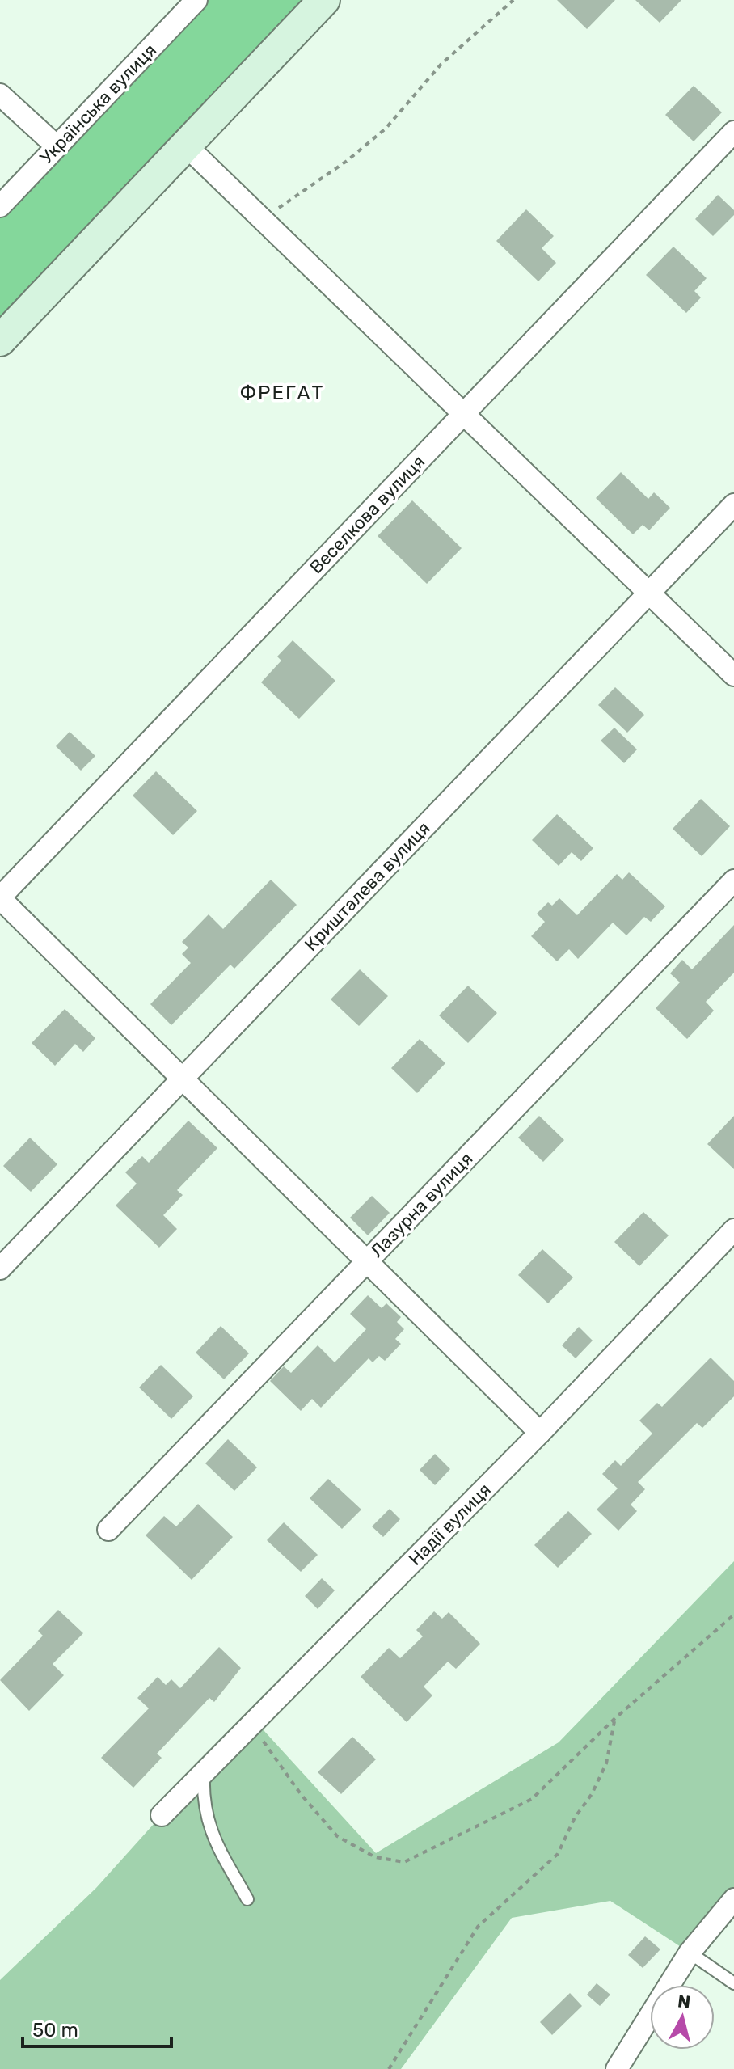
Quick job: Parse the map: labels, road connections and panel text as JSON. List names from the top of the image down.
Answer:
{
  "streets": {
    "street": [
      "Українська вулиця",
      "Веселкова вулиця",
      "Кришталева вулиця",
      "Лазурна вулиця",
      "Надії вулиця"
    ]
  },
  "districts": ["ФРЕГАТ"],
  "scale_bar": "50 m",
  "north": "top"
}
